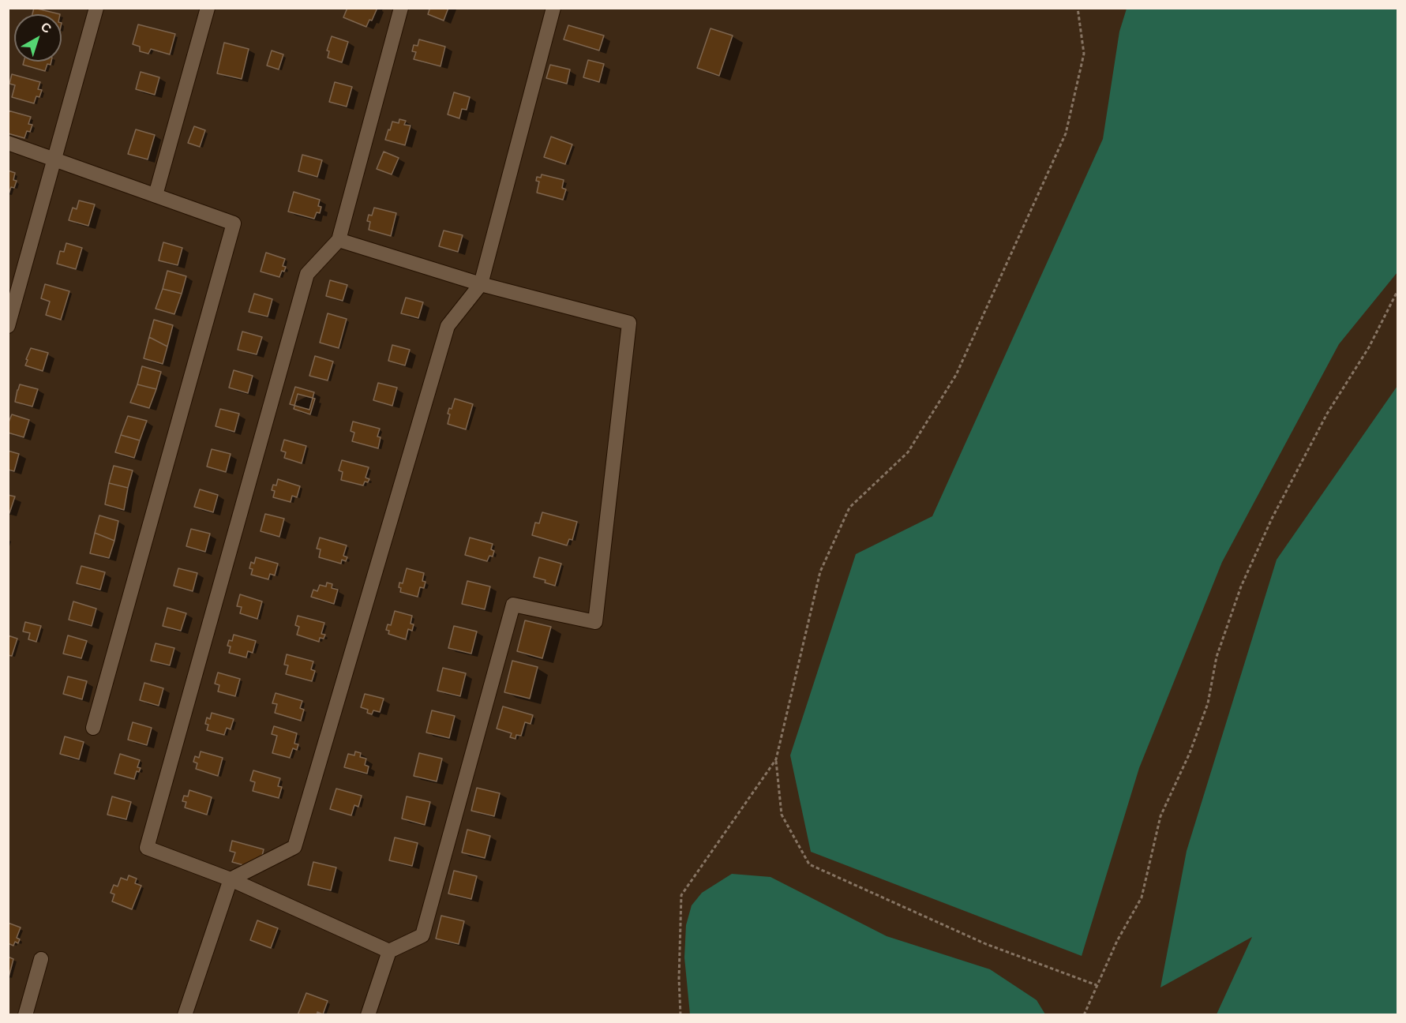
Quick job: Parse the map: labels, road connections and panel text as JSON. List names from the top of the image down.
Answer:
{
  "north": "top right"
}
